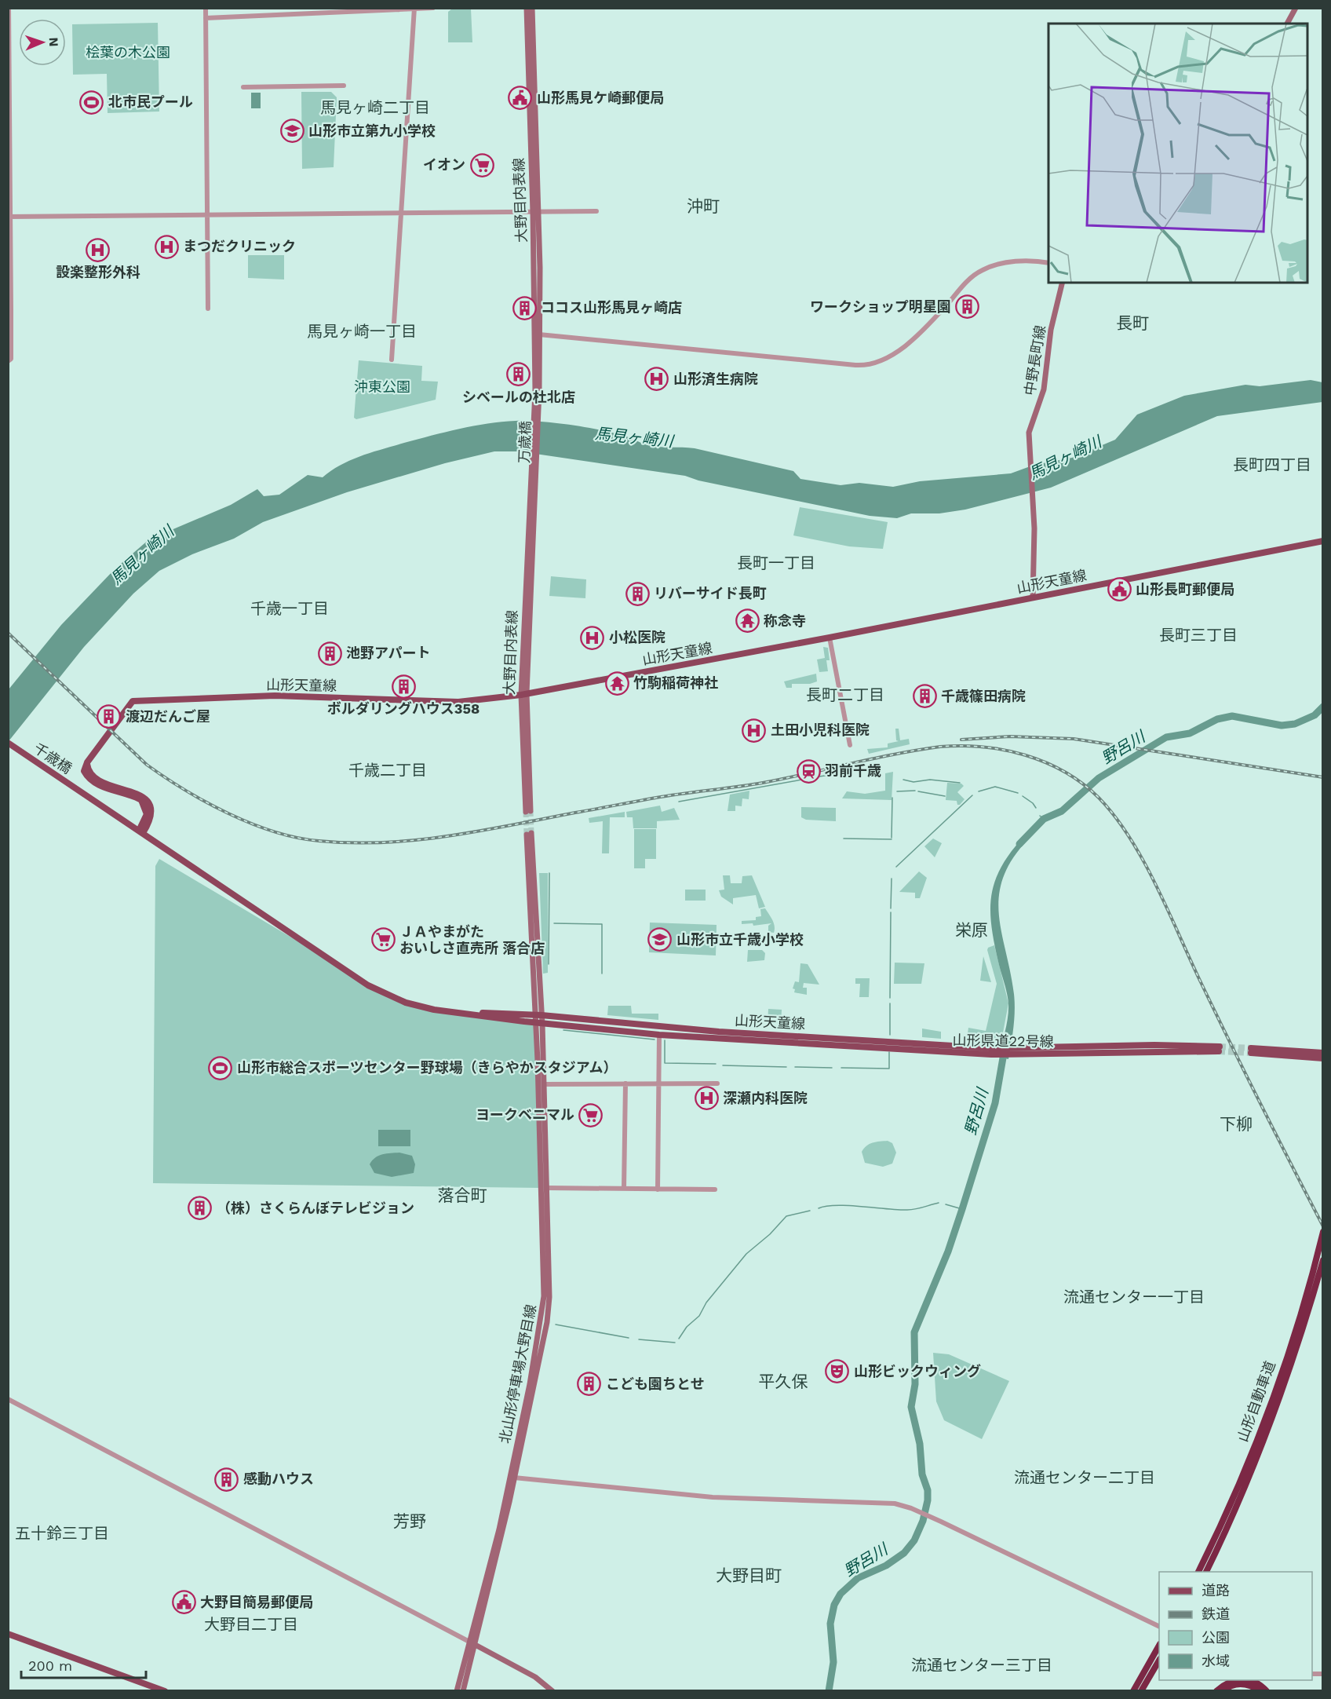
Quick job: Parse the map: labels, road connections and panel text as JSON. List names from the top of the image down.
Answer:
{
  "streets": {
    "highway": ["山形自動車道"],
    "main road": [
      "大野目内表線",
      "中野長町線",
      "万歳橋",
      "山形天童線",
      "千歳橋",
      "山形県道22号線",
      "北山形停車場大野目線"
    ]
  },
  "crossings": [
    ["大野目内表線", "万歳橋"],
    ["大野目内表線", "山形天童線"],
    ["中野長町線", "山形天童線"],
    ["山形天童線", "千歳橋"],
    ["山形天童線", "山形県道22号線"],
    ["山形天童線", "北山形停車場大野目線"]
  ],
  "districts": [
    "馬見ヶ崎二丁目",
    "沖町",
    "長町",
    "馬見ヶ崎一丁目",
    "長町四丁目",
    "長町一丁目",
    "千歳一丁目",
    "長町三丁目",
    "長町二丁目",
    "千歳二丁目",
    "栄原",
    "下柳",
    "落合町",
    "流通センター一丁目",
    "平久保",
    "流通センター二丁目",
    "芳野",
    "五十鈴三丁目",
    "大野目町",
    "大野目二丁目",
    "流通センター三丁目"
  ],
  "water": ["馬見ヶ崎川", "野呂川"],
  "parks": ["桧葉の木公園", "沖東公園"],
  "places": {
    "public building": ["山形馬見ケ崎郵便局", "山形長町郵便局", "大野目簡易郵便局"],
    "sports": ["北市民プール", "山形市総合スポーツセンター野球場（きらやかスタジアム）"],
    "school or university": ["山形市立第九小学校", "山形市立千歳小学校"],
    "supermarket": ["イオン", "ＪＡやまがた おいしさ直売所 落合店", "ヨークベニマル"],
    "hospital": [
      "まつだクリニック",
      "設楽整形外科",
      "山形済生病院",
      "小松医院",
      "土田小児科医院",
      "深瀬内科医院"
    ],
    "building": [
      "ワークショップ明星園",
      "ココス山形馬見ヶ崎店",
      "シベールの杜北店",
      "リバーサイド長町",
      "池野アパート",
      "ボルダリングハウス358",
      "千歳篠田病院",
      "渡辺だんご屋",
      "（株）さくらんぼテレビジョン",
      "こども園ちとせ",
      "感動ハウス"
    ],
    "temple": ["称念寺", "竹駒稲荷神社"],
    "station": ["羽前千歳"],
    "theatre": ["山形ビックウィング"]
  },
  "legend": [
    "道路",
    "鉄道",
    "公園",
    "水域"
  ],
  "scale_bar": "200 m",
  "north": "right"
}
